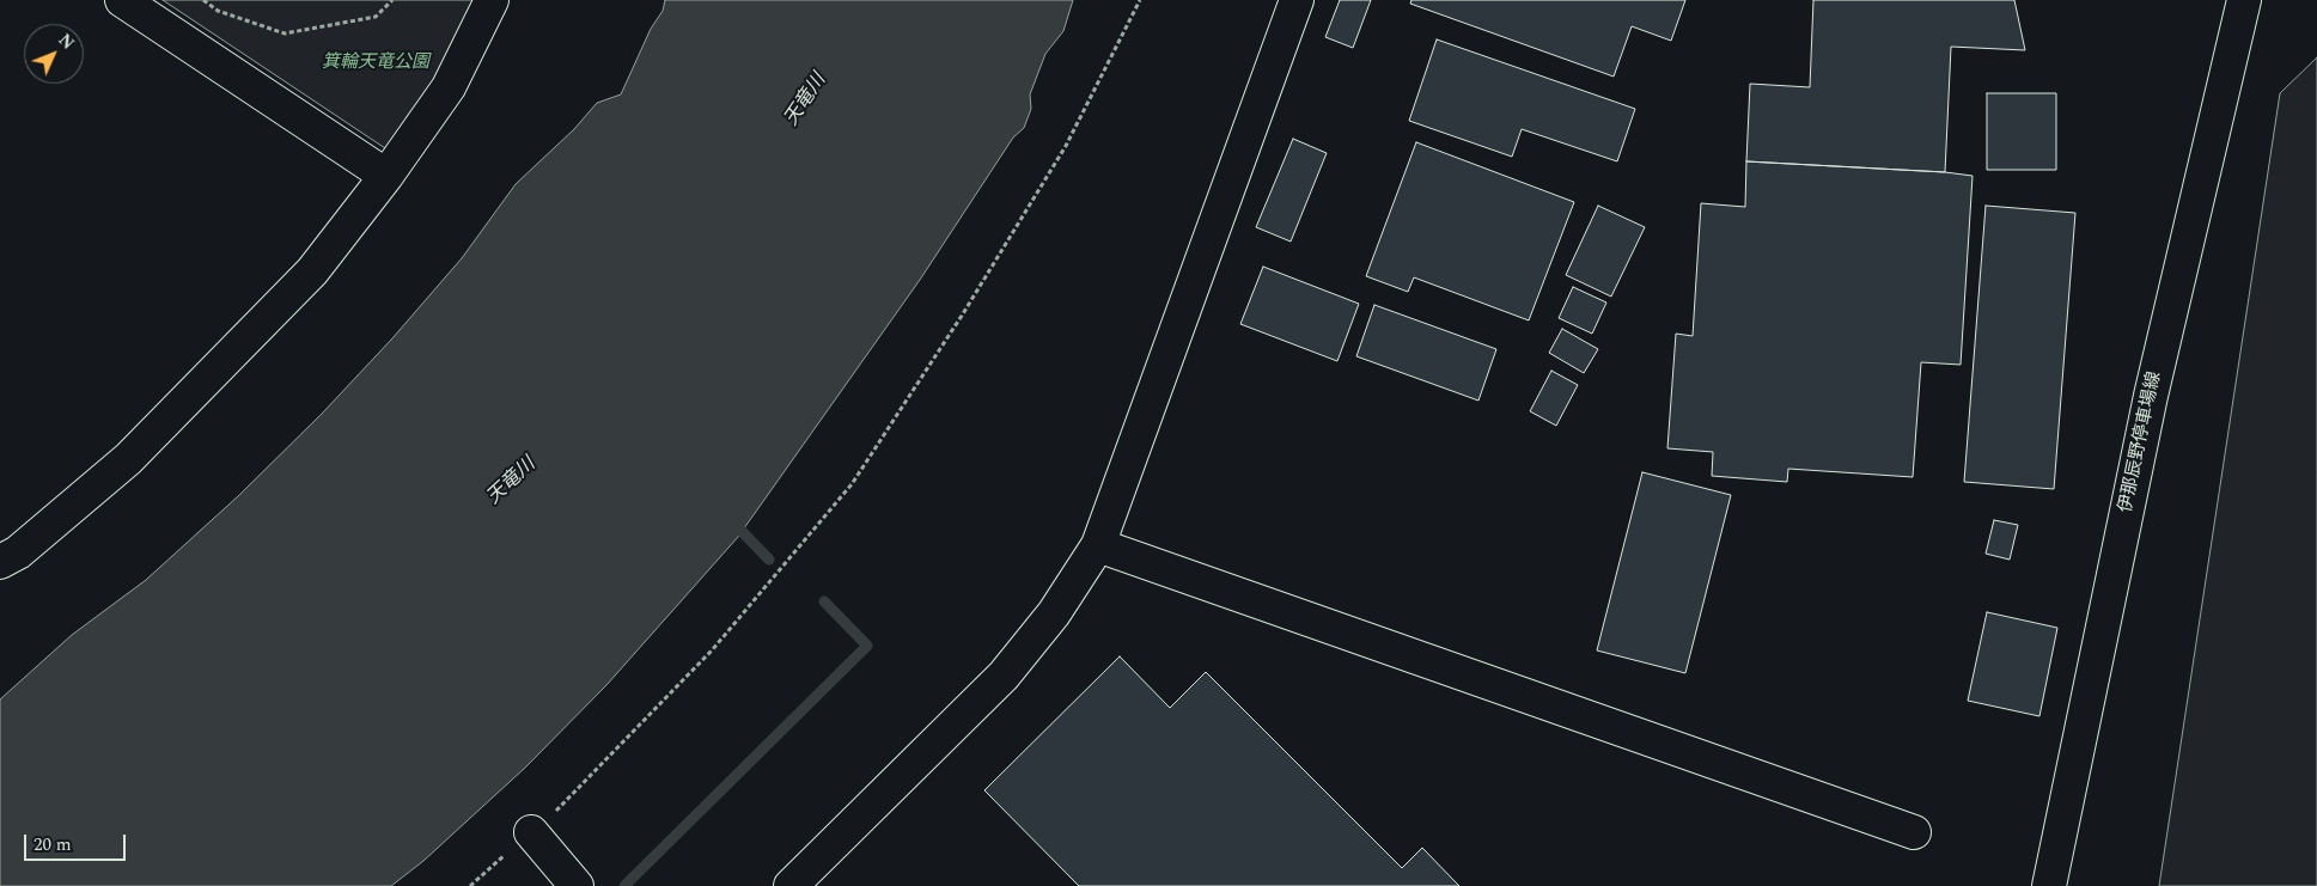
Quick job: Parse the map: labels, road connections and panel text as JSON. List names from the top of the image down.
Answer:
{
  "streets": {
    "street": ["伊那辰野停車場線"]
  },
  "water": ["天竜川"],
  "parks": ["箕輪天竜公園"],
  "scale_bar": "20 m",
  "north": "top right"
}
